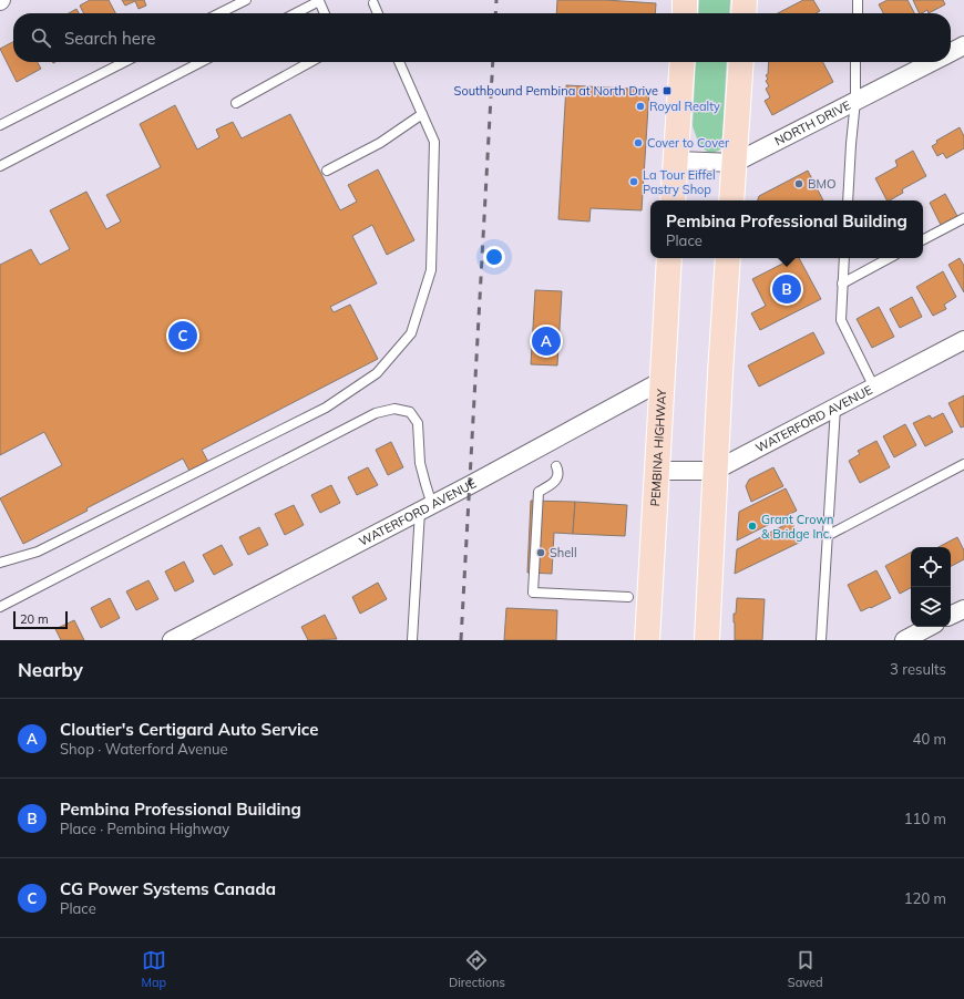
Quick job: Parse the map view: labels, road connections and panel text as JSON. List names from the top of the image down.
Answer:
{
  "streets": {
    "main road": ["PEMBINA HIGHWAY"],
    "street": ["NORTH DRIVE", "WATERFORD AVENUE"]
  },
  "crossings": [
    ["WATERFORD AVENUE", "PEMBINA HIGHWAY"]
  ],
  "places": {
    "transit": ["Southbound Pembina at North Drive"],
    "other": [
      "Royal Realty",
      "Cover to Cover",
      "La Tour Eiffel Pastry Shop",
      "BMO",
      "Grant Crown & Bridge Inc.",
      "Shell"
    ]
  },
  "scale_bar": "20 m",
  "page": {
    "search": "Search here",
    "popup": ["Pembina Professional Building", "Place"],
    "pins": ["B", "C", "A"],
    "scale": "20 m",
    "heading": ["Nearby", "3 results"],
    "list": [
      {
        "mark": "A",
        "name": "Cloutier's Certigard Auto Service",
        "note": "Shop · Waterford Avenue",
        "value": "40 m"
      },
      {
        "mark": "B",
        "name": "Pembina Professional Building",
        "note": "Place · Pembina Highway",
        "value": "110 m"
      },
      {
        "mark": "C",
        "name": "CG Power Systems Canada",
        "note": "Place",
        "value": "120 m"
      }
    ],
    "nav": ["Map", "Directions", "Saved"]
  }
}
